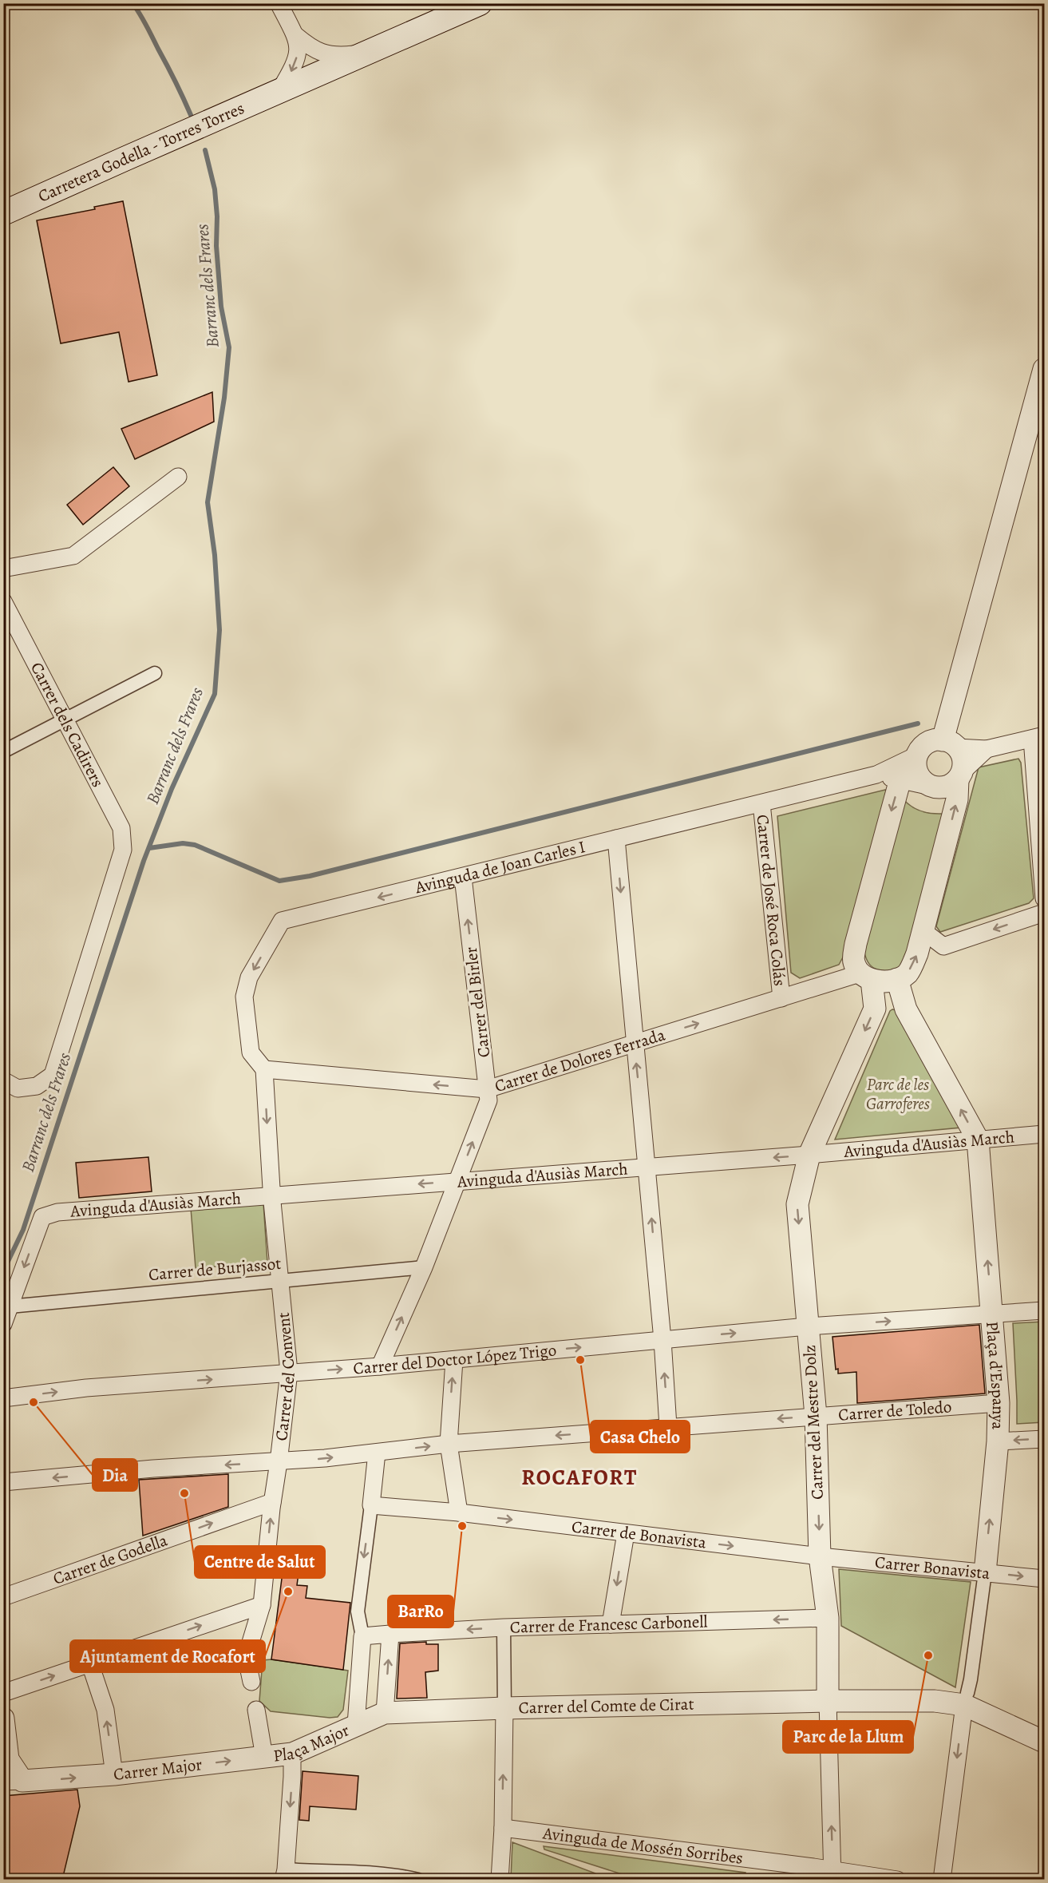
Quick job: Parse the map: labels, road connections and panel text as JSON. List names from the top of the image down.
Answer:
{
  "streets": {
    "main road": ["Carretera Godella - Torres Torres"],
    "street": [
      "Carrer dels Cadirers",
      "Avinguda de Joan Carles I",
      "Carrer de José Roca Colás",
      "Carrer del Birler",
      "Carrer de Dolores Ferrada",
      "Avinguda d'Ausiàs March",
      "Carrer de Burjassot",
      "Carrer del Doctor López Trigo",
      "Plaça d'Espanya",
      "Carrer del Convent",
      "Carrer de Toledo",
      "Carrer del Mestre Dolz",
      "Carrer de Bonavista",
      "Carrer de Godella",
      "Carrer Bonavista",
      "Carrer de Francesc Carbonell",
      "Carrer del Comte de Cirat",
      "Plaça Major",
      "Carrer Major",
      "Avinguda de Mossén Sorribes"
    ]
  },
  "crossings": [
    ["Avinguda de Joan Carles I", "Carrer de José Roca Colás"],
    ["Avinguda de Joan Carles I", "Carrer del Birler"],
    ["Avinguda de Joan Carles I", "Carrer de Dolores Ferrada"],
    ["Avinguda de Joan Carles I", "Carrer del Convent"],
    ["Avinguda de Joan Carles I", "Carrer del Mestre Dolz"],
    ["Carrer de José Roca Colás", "Carrer de Dolores Ferrada"],
    ["Carrer del Birler", "Carrer de Dolores Ferrada"],
    ["Carrer del Birler", "Avinguda d'Ausiàs March"],
    ["Carrer del Birler", "Carrer de Burjassot"],
    ["Carrer del Birler", "Carrer del Doctor López Trigo"],
    ["Carrer de Dolores Ferrada", "Carrer del Convent"],
    ["Carrer de Dolores Ferrada", "Carrer del Mestre Dolz"],
    ["Avinguda d'Ausiàs March", "Carrer de Burjassot"],
    ["Avinguda d'Ausiàs March", "Carrer del Convent"],
    ["Avinguda d'Ausiàs March", "Carrer del Mestre Dolz"],
    ["Carrer de Burjassot", "Carrer del Convent"],
    ["Carrer del Doctor López Trigo", "Plaça d'Espanya"],
    ["Carrer del Doctor López Trigo", "Carrer del Convent"],
    ["Carrer del Doctor López Trigo", "Carrer del Mestre Dolz"],
    ["Plaça d'Espanya", "Carrer de Toledo"],
    ["Carrer del Convent", "Carrer de Toledo"],
    ["Carrer del Convent", "Carrer de Godella"],
    ["Carrer de Toledo", "Carrer del Mestre Dolz"],
    ["Carrer del Mestre Dolz", "Carrer de Bonavista"],
    ["Carrer del Mestre Dolz", "Carrer Bonavista"],
    ["Carrer del Mestre Dolz", "Carrer de Francesc Carbonell"],
    ["Carrer del Mestre Dolz", "Carrer del Comte de Cirat"],
    ["Carrer del Mestre Dolz", "Avinguda de Mossén Sorribes"],
    ["Carrer de Bonavista", "Carrer Bonavista"],
    ["Carrer del Comte de Cirat", "Plaça Major"],
    ["Plaça Major", "Carrer Major"]
  ],
  "one_way": [
    "Carrer del Birler",
    "Avinguda d'Ausiàs March",
    "Carrer del Doctor López Trigo",
    "Carrer de Bonavista",
    "Carrer de Francesc Carbonell"
  ],
  "districts": ["ROCAFORT"],
  "water": ["Barranc dels Frares"],
  "parks": ["Parc de les Garroferes"],
  "places": [
    "Casa Chelo",
    "Dia",
    "Centre de Salut",
    "BarRo",
    "Ajuntament de Rocafort",
    "Parc de la Llum"
  ]
}
